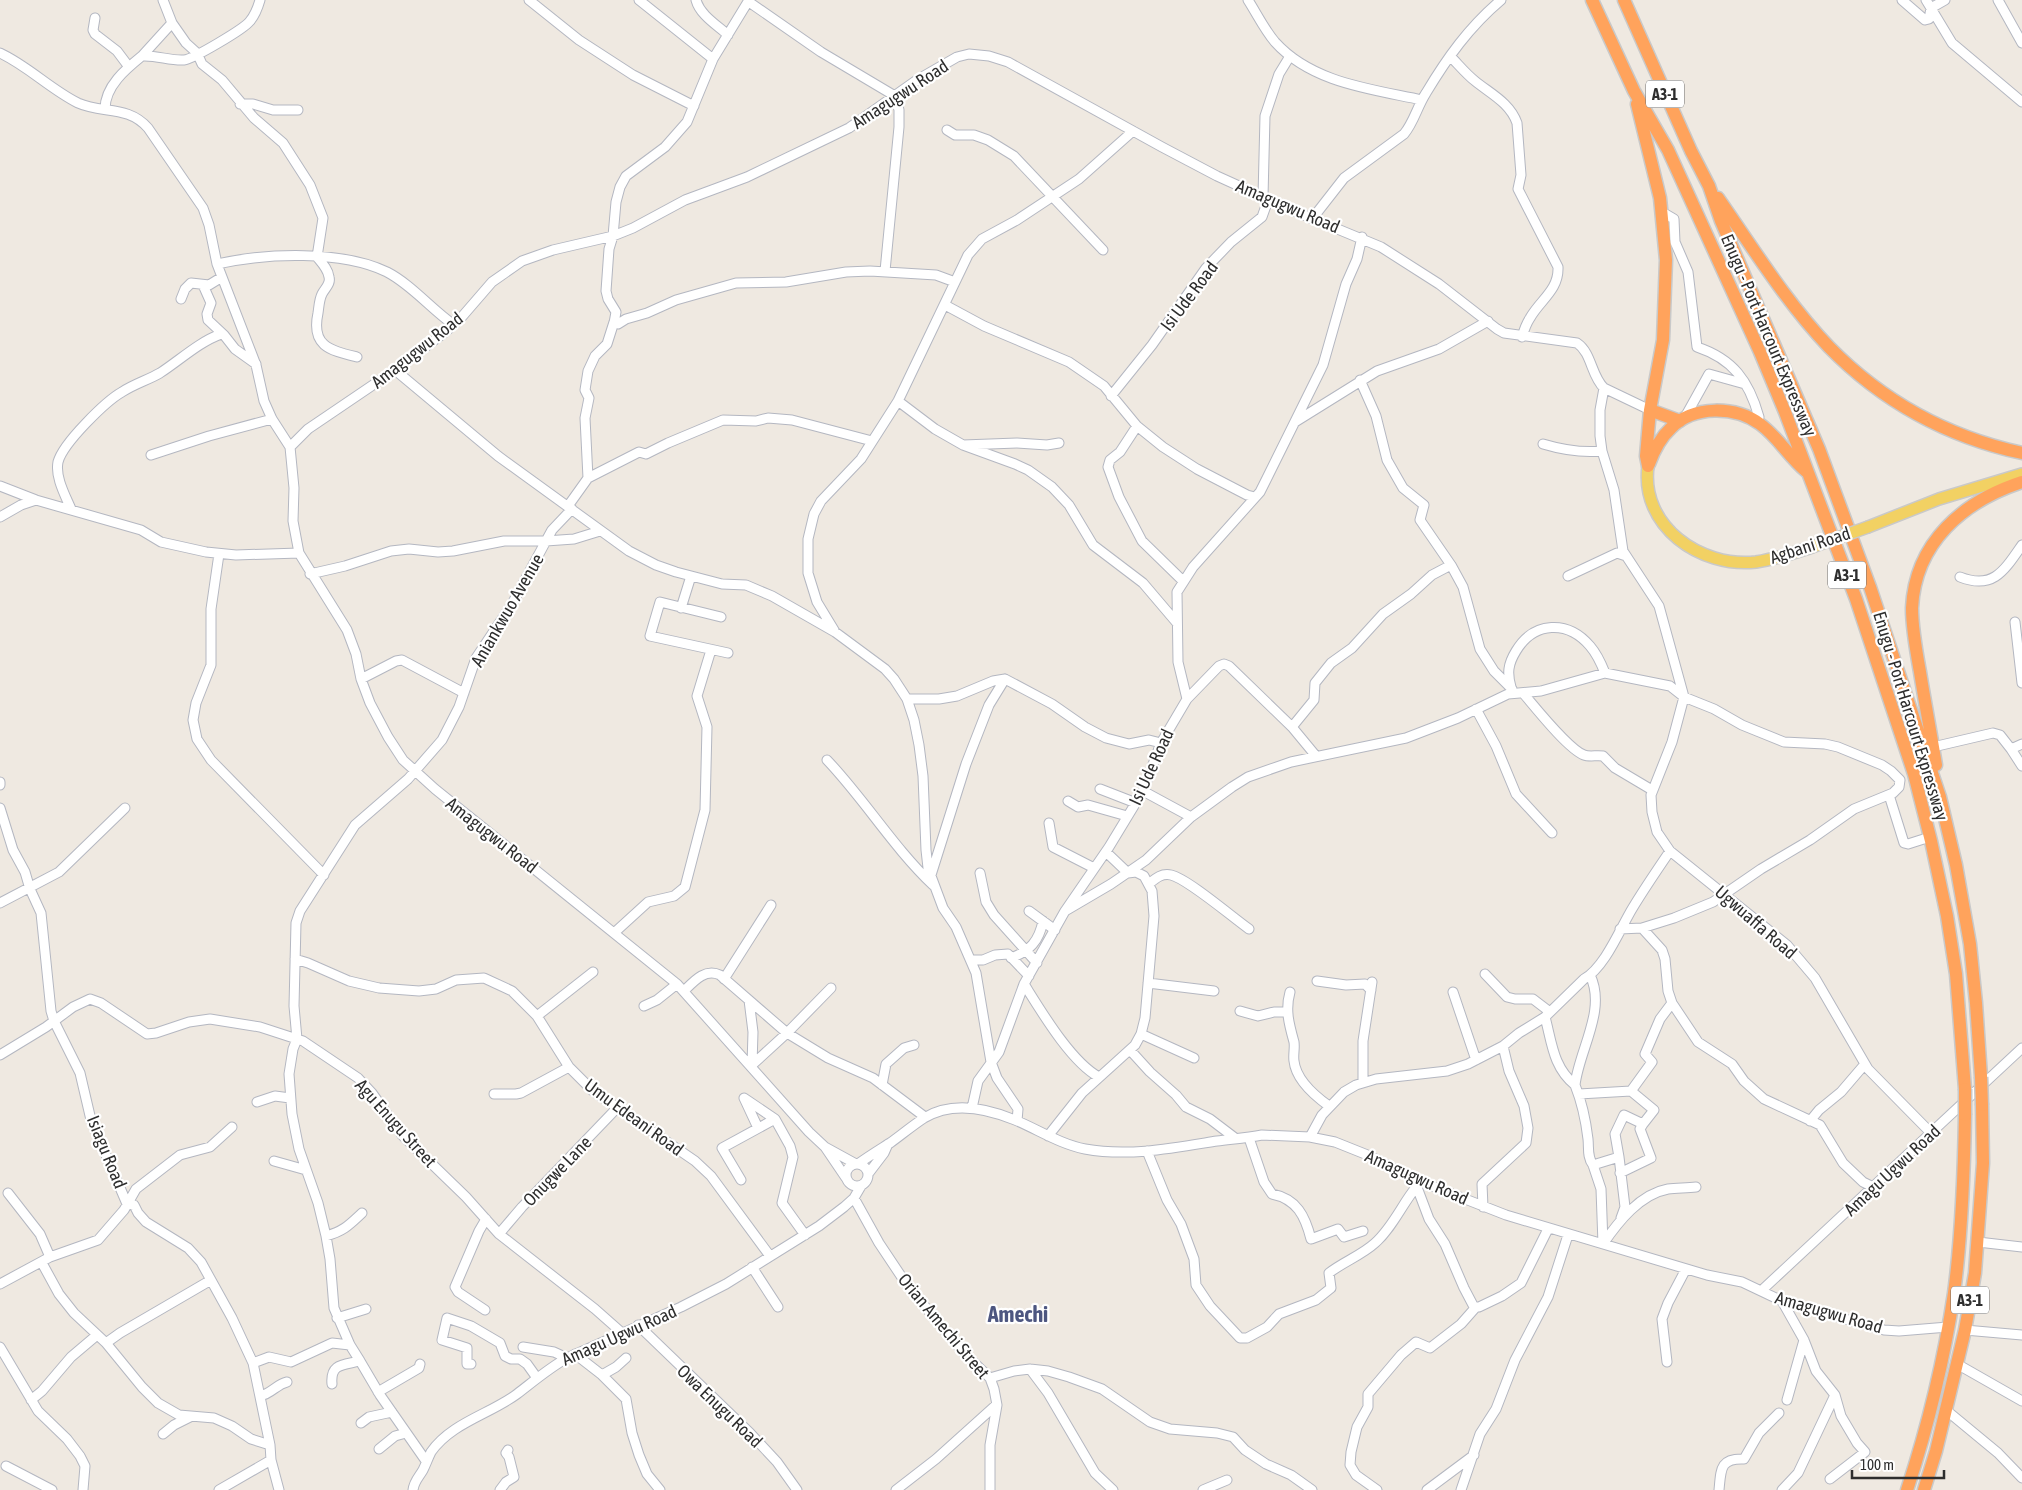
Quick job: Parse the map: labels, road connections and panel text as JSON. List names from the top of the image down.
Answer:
{
  "streets": {
    "highway": ["A3-1", "Enugu - Port Harcourt Expressway"],
    "main road": ["Agbani Road"],
    "street": [
      "Amagugwu Road",
      "Isi Ude Road",
      "Aniankwuo Avenue",
      "Ugwuaffa Road",
      "Umu Edeani Road",
      "Agu Enugu Street",
      "Isiagu Road",
      "Amagu Ugwu Road",
      "Onugwe Lane",
      "Orian Amechi Street",
      "Owa Enugu Road"
    ]
  },
  "crossings": [
    ["Amagugwu Road", "Isi Ude Road"],
    ["Amagugwu Road", "Enugu - Port Harcourt Expressway"],
    ["Amagugwu Road", "Aniankwuo Avenue"],
    ["Amagugwu Road", "Amagu Ugwu Road"],
    ["Aniankwuo Avenue", "Umu Edeani Road"],
    ["Aniankwuo Avenue", "Agu Enugu Street"],
    ["Aniankwuo Avenue", "Amagu Ugwu Road"],
    ["Ugwuaffa Road", "Amagu Ugwu Road"],
    ["Umu Edeani Road", "Amagu Ugwu Road"],
    ["Umu Edeani Road", "Onugwe Lane"],
    ["Agu Enugu Street", "Isiagu Road"],
    ["Agu Enugu Street", "Amagu Ugwu Road"],
    ["Agu Enugu Street", "Onugwe Lane"],
    ["Amagu Ugwu Road", "Orian Amechi Street"],
    ["Amagu Ugwu Road", "Owa Enugu Road"]
  ],
  "districts": ["Amechi"],
  "scale_bar": "100 m"
}
